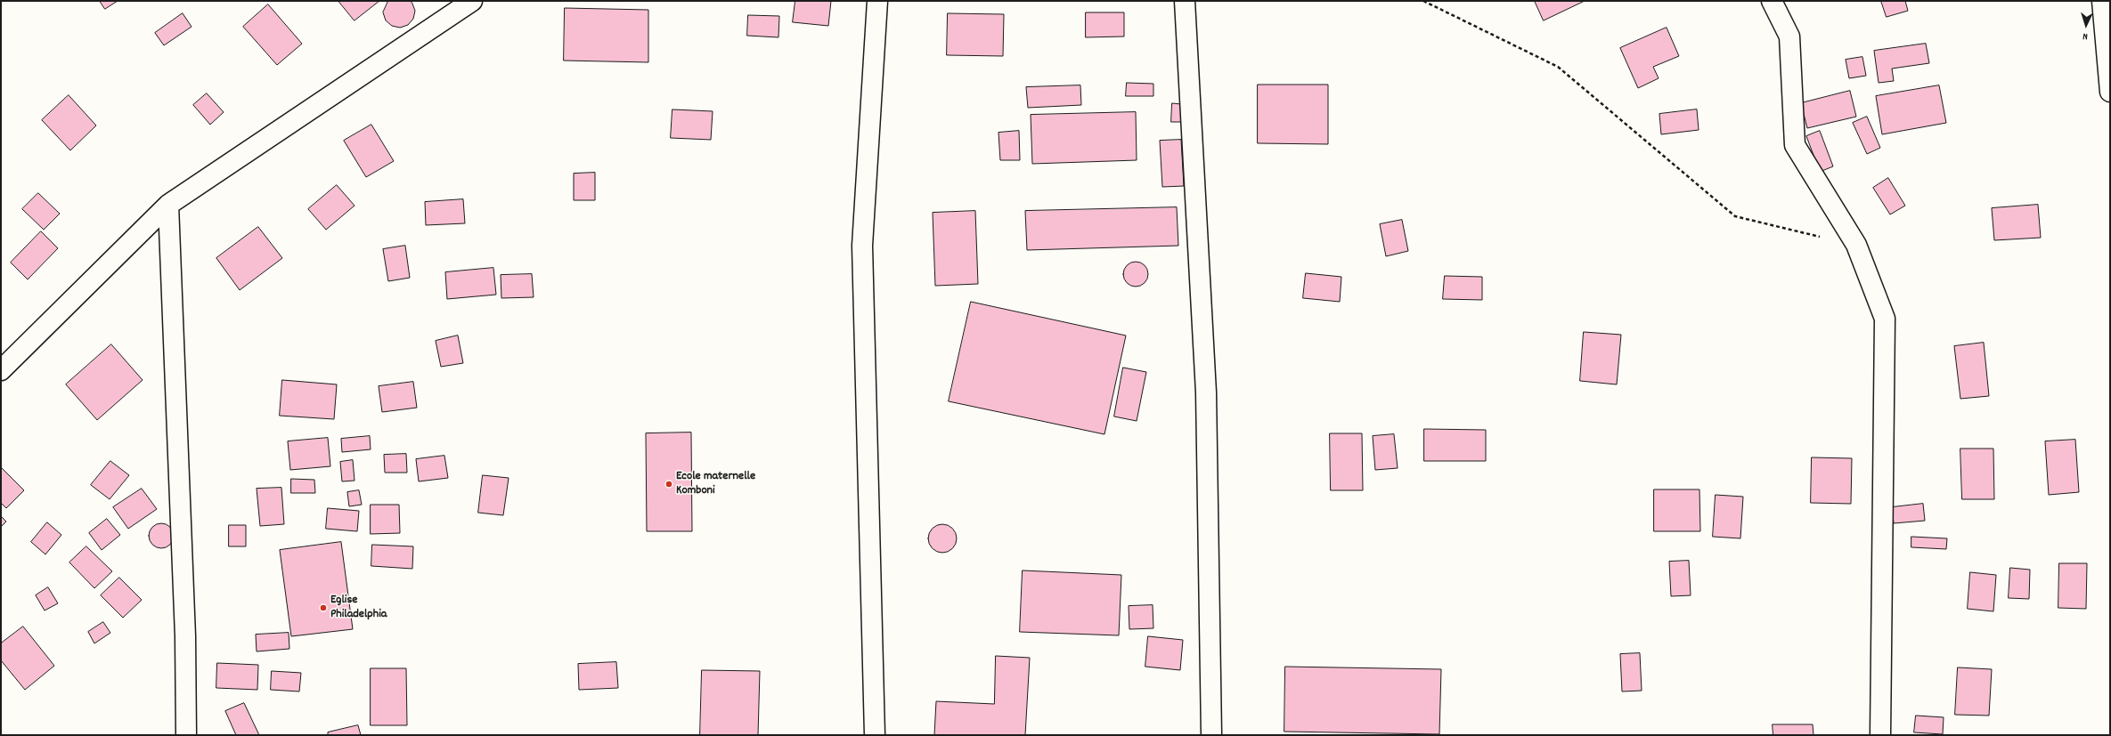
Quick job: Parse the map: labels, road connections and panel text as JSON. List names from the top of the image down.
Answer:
{
  "places": ["Ecole maternelle Komboni", "Eglise Philadelphia"],
  "north": "bottom"
}
